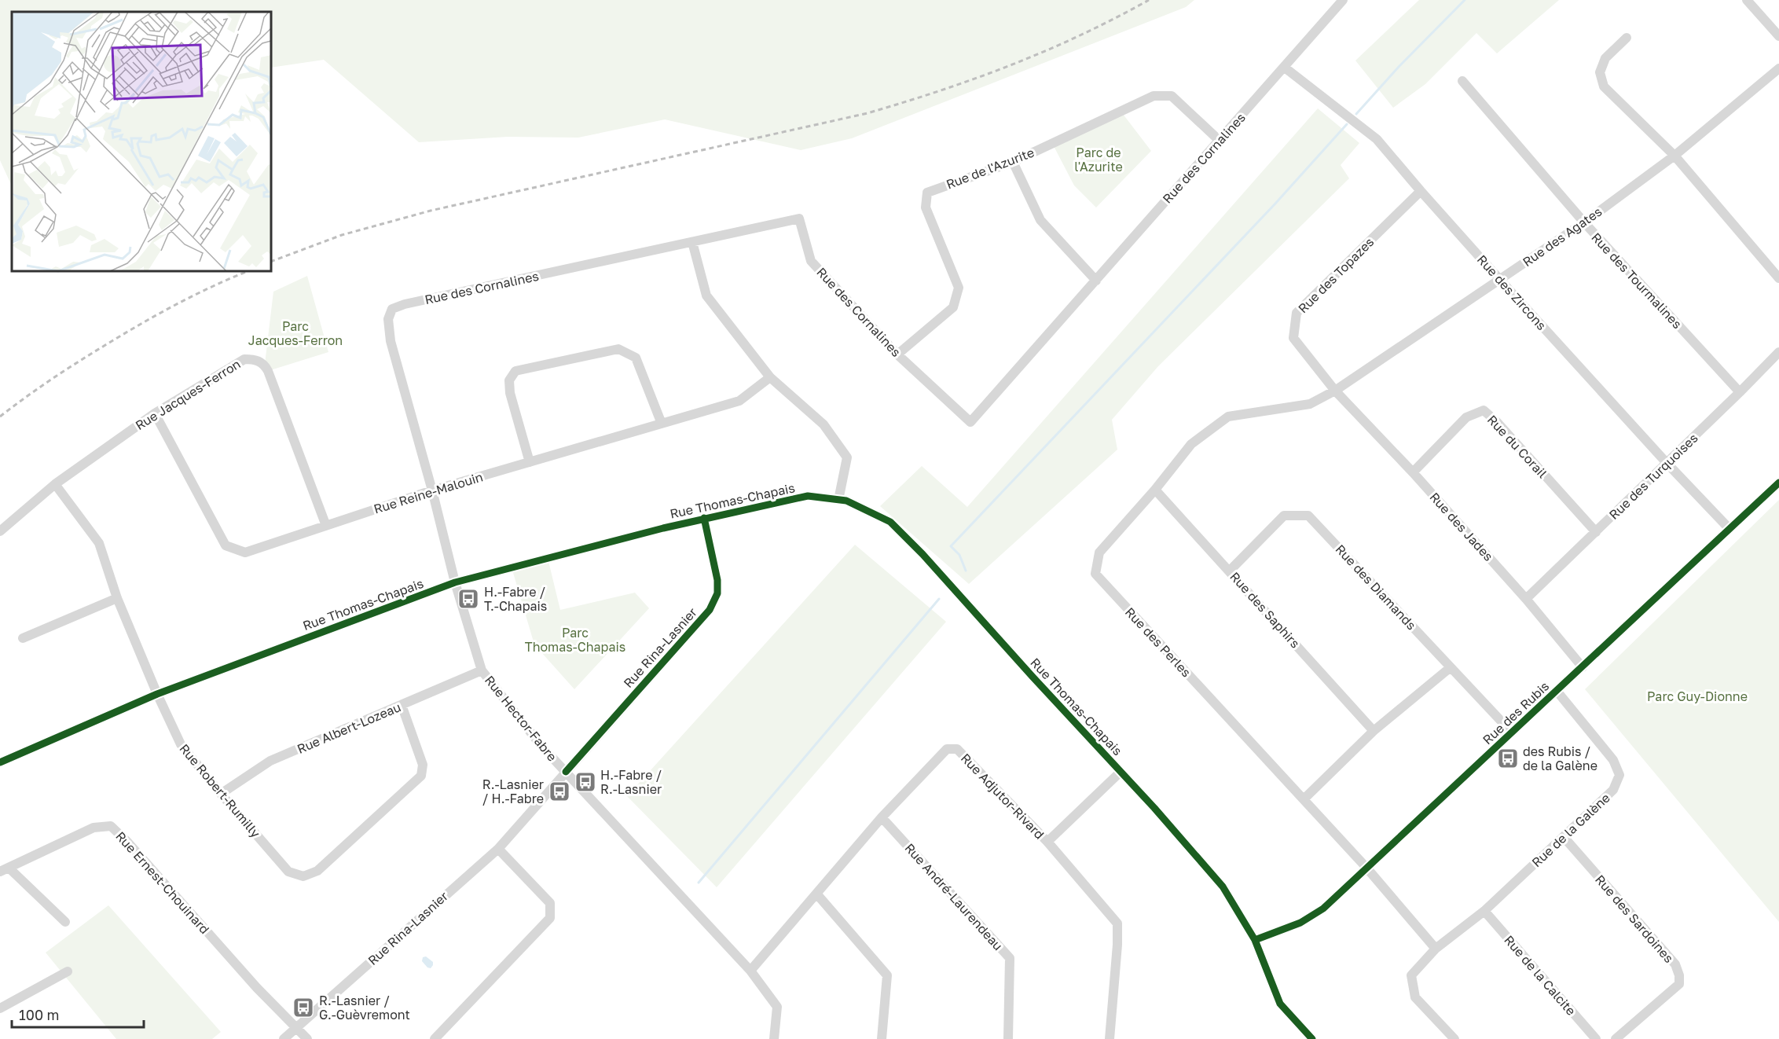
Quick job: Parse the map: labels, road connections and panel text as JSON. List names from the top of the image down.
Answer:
{
  "streets": {
    "street": [
      "Rue des Cornalines",
      "Rue de l'Azurite",
      "Rue des Agates",
      "Rue des Topazes",
      "Rue des Tourmalines",
      "Rue des Zircons",
      "Rue Jacques-Ferron",
      "Rue du Corail",
      "Rue des Turquoises",
      "Rue Reine-Malouin",
      "Rue Thomas-Chapais",
      "Rue des Jades",
      "Rue des Diamands",
      "Rue des Saphirs",
      "Rue des Perles",
      "Rue Rina-Lasnier",
      "Rue des Rubis",
      "Rue Hector-Fabre",
      "Rue Albert-Lozeau",
      "Rue Robert-Rumilly",
      "Rue Adjutor-Rivard",
      "Rue de la Galène",
      "Rue Ernest-Chouinard",
      "Rue André-Laurendeau",
      "Rue des Sardoines",
      "Rue de la Calcite"
    ]
  },
  "crossings": [
    ["Rue des Cornalines", "Rue de l'Azurite"],
    ["Rue des Cornalines", "Rue des Zircons"],
    ["Rue des Cornalines", "Rue Reine-Malouin"],
    ["Rue des Cornalines", "Rue Hector-Fabre"],
    ["Rue des Agates", "Rue des Topazes"],
    ["Rue des Agates", "Rue des Tourmalines"],
    ["Rue des Agates", "Rue des Zircons"],
    ["Rue des Agates", "Rue des Jades"],
    ["Rue des Agates", "Rue des Perles"],
    ["Rue des Topazes", "Rue des Zircons"],
    ["Rue des Topazes", "Rue des Jades"],
    ["Rue des Topazes", "Rue des Perles"],
    ["Rue des Tourmalines", "Rue des Turquoises"],
    ["Rue des Zircons", "Rue des Turquoises"],
    ["Rue des Zircons", "Rue des Rubis"],
    ["Rue Jacques-Ferron", "Rue Reine-Malouin"],
    ["Rue Jacques-Ferron", "Rue Robert-Rumilly"],
    ["Rue du Corail", "Rue des Turquoises"],
    ["Rue du Corail", "Rue des Jades"],
    ["Rue des Turquoises", "Rue des Jades"],
    ["Rue Reine-Malouin", "Rue Hector-Fabre"],
    ["Rue Thomas-Chapais", "Rue Rina-Lasnier"],
    ["Rue Thomas-Chapais", "Rue des Rubis"],
    ["Rue Thomas-Chapais", "Rue Hector-Fabre"],
    ["Rue Thomas-Chapais", "Rue Robert-Rumilly"],
    ["Rue des Jades", "Rue des Perles"],
    ["Rue des Jades", "Rue des Rubis"],
    ["Rue des Diamands", "Rue des Saphirs"],
    ["Rue des Diamands", "Rue des Rubis"],
    ["Rue des Saphirs", "Rue des Perles"],
    ["Rue des Perles", "Rue des Rubis"],
    ["Rue des Perles", "Rue de la Galène"],
    ["Rue Rina-Lasnier", "Rue Hector-Fabre"],
    ["Rue Rina-Lasnier", "Rue Ernest-Chouinard"],
    ["Rue des Rubis", "Rue de la Galène"],
    ["Rue Hector-Fabre", "Rue Albert-Lozeau"],
    ["Rue Hector-Fabre", "Rue Adjutor-Rivard"],
    ["Rue Albert-Lozeau", "Rue Robert-Rumilly"],
    ["Rue Adjutor-Rivard", "Rue André-Laurendeau"],
    ["Rue de la Galène", "Rue des Sardoines"],
    ["Rue de la Galène", "Rue de la Calcite"]
  ],
  "parks": [
    "Parc de l'Azurite",
    "Parc Jacques-Ferron",
    "Parc Thomas-Chapais",
    "Parc Guy-Dionne"
  ],
  "places": {
    "bus stop": [
      "H.-Fabre / T.-Chapais",
      "des Rubis / de la Galène",
      "H.-Fabre / R.-Lasnier",
      "R.-Lasnier / H.-Fabre",
      "R.-Lasnier / G.-Guèvremont"
    ]
  },
  "scale_bar": "100 m"
}
